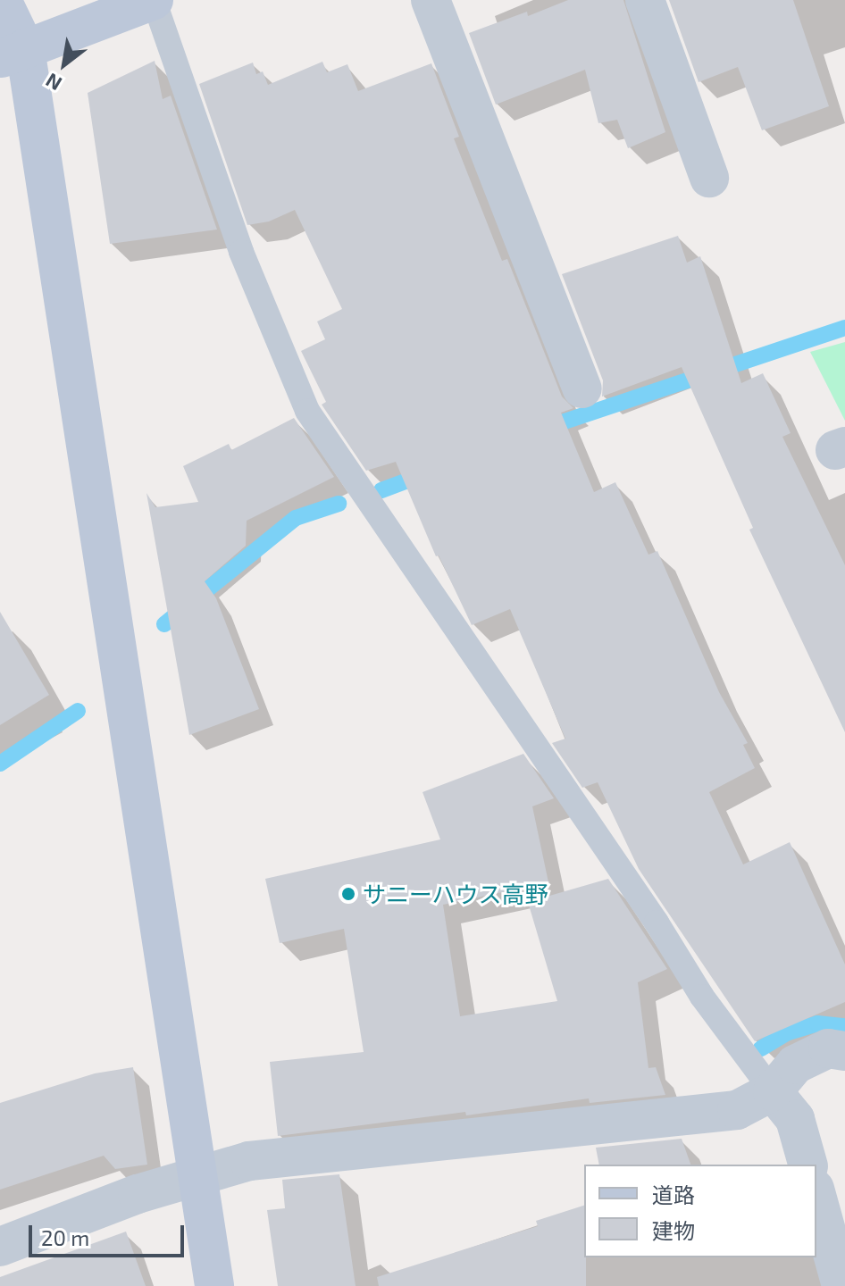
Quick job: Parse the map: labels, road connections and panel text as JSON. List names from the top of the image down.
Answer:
{
  "places": ["サニーハウス高野"],
  "legend": ["道路", "建物"],
  "scale_bar": "20 m",
  "north": "bottom left"
}
